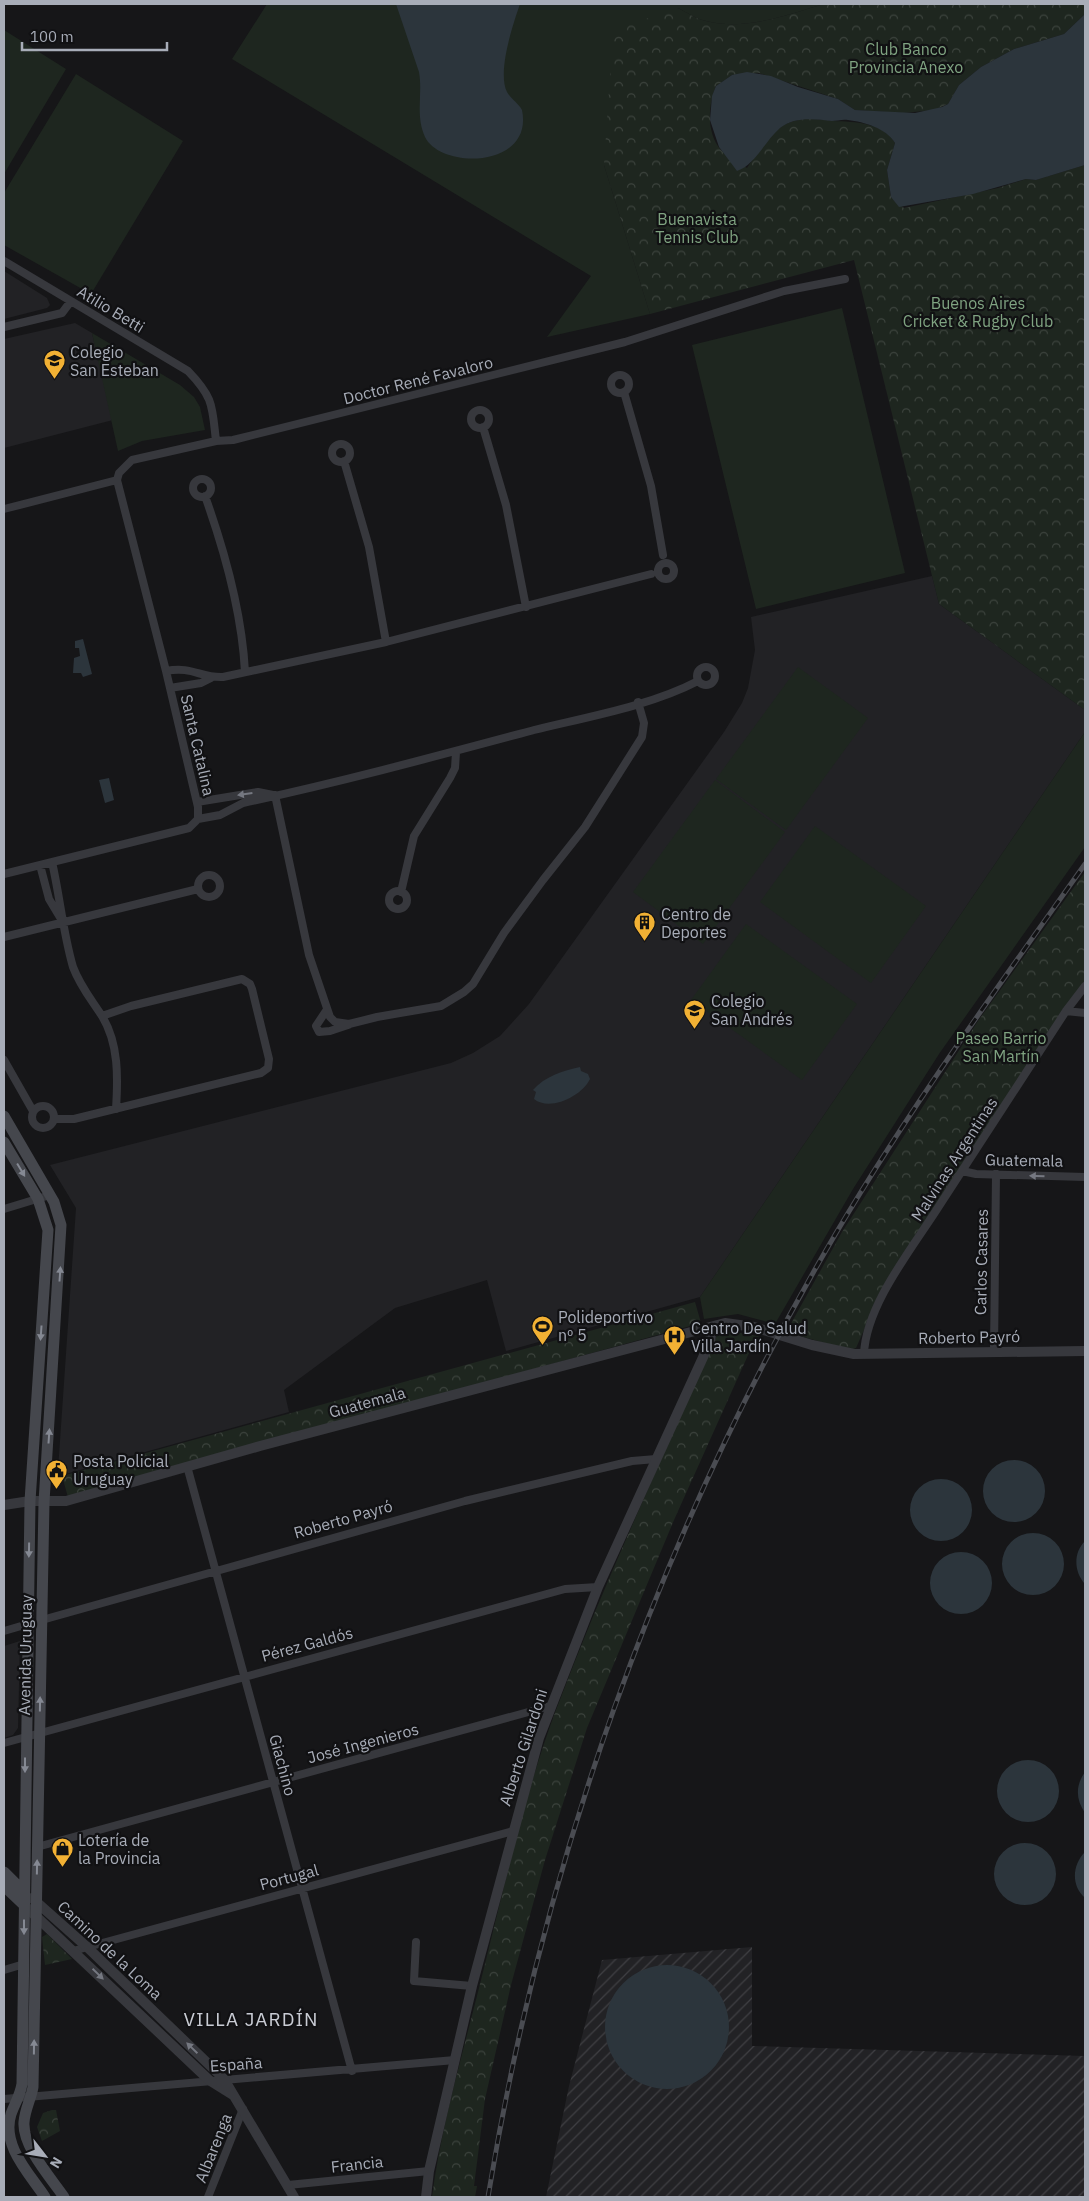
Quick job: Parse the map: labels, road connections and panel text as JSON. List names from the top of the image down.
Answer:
{
  "streets": {
    "main road": ["Avenida Uruguay"],
    "street": [
      "Atilio Betti",
      "Doctor René Favaloro",
      "Santa Catalina",
      "Malvinas Argentinas",
      "Guatemala",
      "Carlos Casares",
      "Roberto Payró",
      "Pérez Galdós",
      "José Ingenieros",
      "Alberto Gilardoni",
      "Giachino",
      "Portugal",
      "Camino de la Loma",
      "España",
      "Albarenga",
      "Francia"
    ]
  },
  "crossings": [
    ["Atilio Betti", "Doctor René Favaloro"],
    ["Doctor René Favaloro", "Santa Catalina"],
    ["Malvinas Argentinas", "Guatemala"],
    ["Malvinas Argentinas", "Roberto Payró"],
    ["Guatemala", "Carlos Casares"],
    ["Guatemala", "Roberto Payró"],
    ["Guatemala", "Avenida Uruguay"],
    ["Guatemala", "Alberto Gilardoni"],
    ["Guatemala", "Giachino"],
    ["Carlos Casares", "Roberto Payró"],
    ["Roberto Payró", "Avenida Uruguay"],
    ["Roberto Payró", "Alberto Gilardoni"],
    ["Roberto Payró", "Giachino"],
    ["Pérez Galdós", "Avenida Uruguay"],
    ["Pérez Galdós", "Alberto Gilardoni"],
    ["Pérez Galdós", "Giachino"],
    ["Avenida Uruguay", "José Ingenieros"],
    ["Avenida Uruguay", "Camino de la Loma"],
    ["Avenida Uruguay", "España"],
    ["José Ingenieros", "Alberto Gilardoni"],
    ["José Ingenieros", "Giachino"],
    ["Alberto Gilardoni", "Portugal"],
    ["Alberto Gilardoni", "España"],
    ["Alberto Gilardoni", "Francia"],
    ["Giachino", "Portugal"],
    ["Giachino", "España"],
    ["Portugal", "Camino de la Loma"],
    ["Camino de la Loma", "España"],
    ["Camino de la Loma", "Albarenga"],
    ["Camino de la Loma", "Francia"]
  ],
  "districts": ["VILLA JARDÍN"],
  "parks": [
    "Club Banco Provincia Anexo",
    "Buenavista Tennis Club",
    "Buenos Aires Cricket & Rugby Club",
    "Paseo Barrio San Martín"
  ],
  "places": {
    "school or university": ["Colegio San Esteban", "Colegio San Andrés"],
    "building": ["Centro de Deportes"],
    "sports": ["Polideportivo nº 5"],
    "hospital": ["Centro De Salud Villa Jardín"],
    "public building": ["Posta Policial Uruguay"],
    "shop": ["Lotería de la Provincia"]
  },
  "scale_bar": "100 m",
  "north": "bottom right"
}
